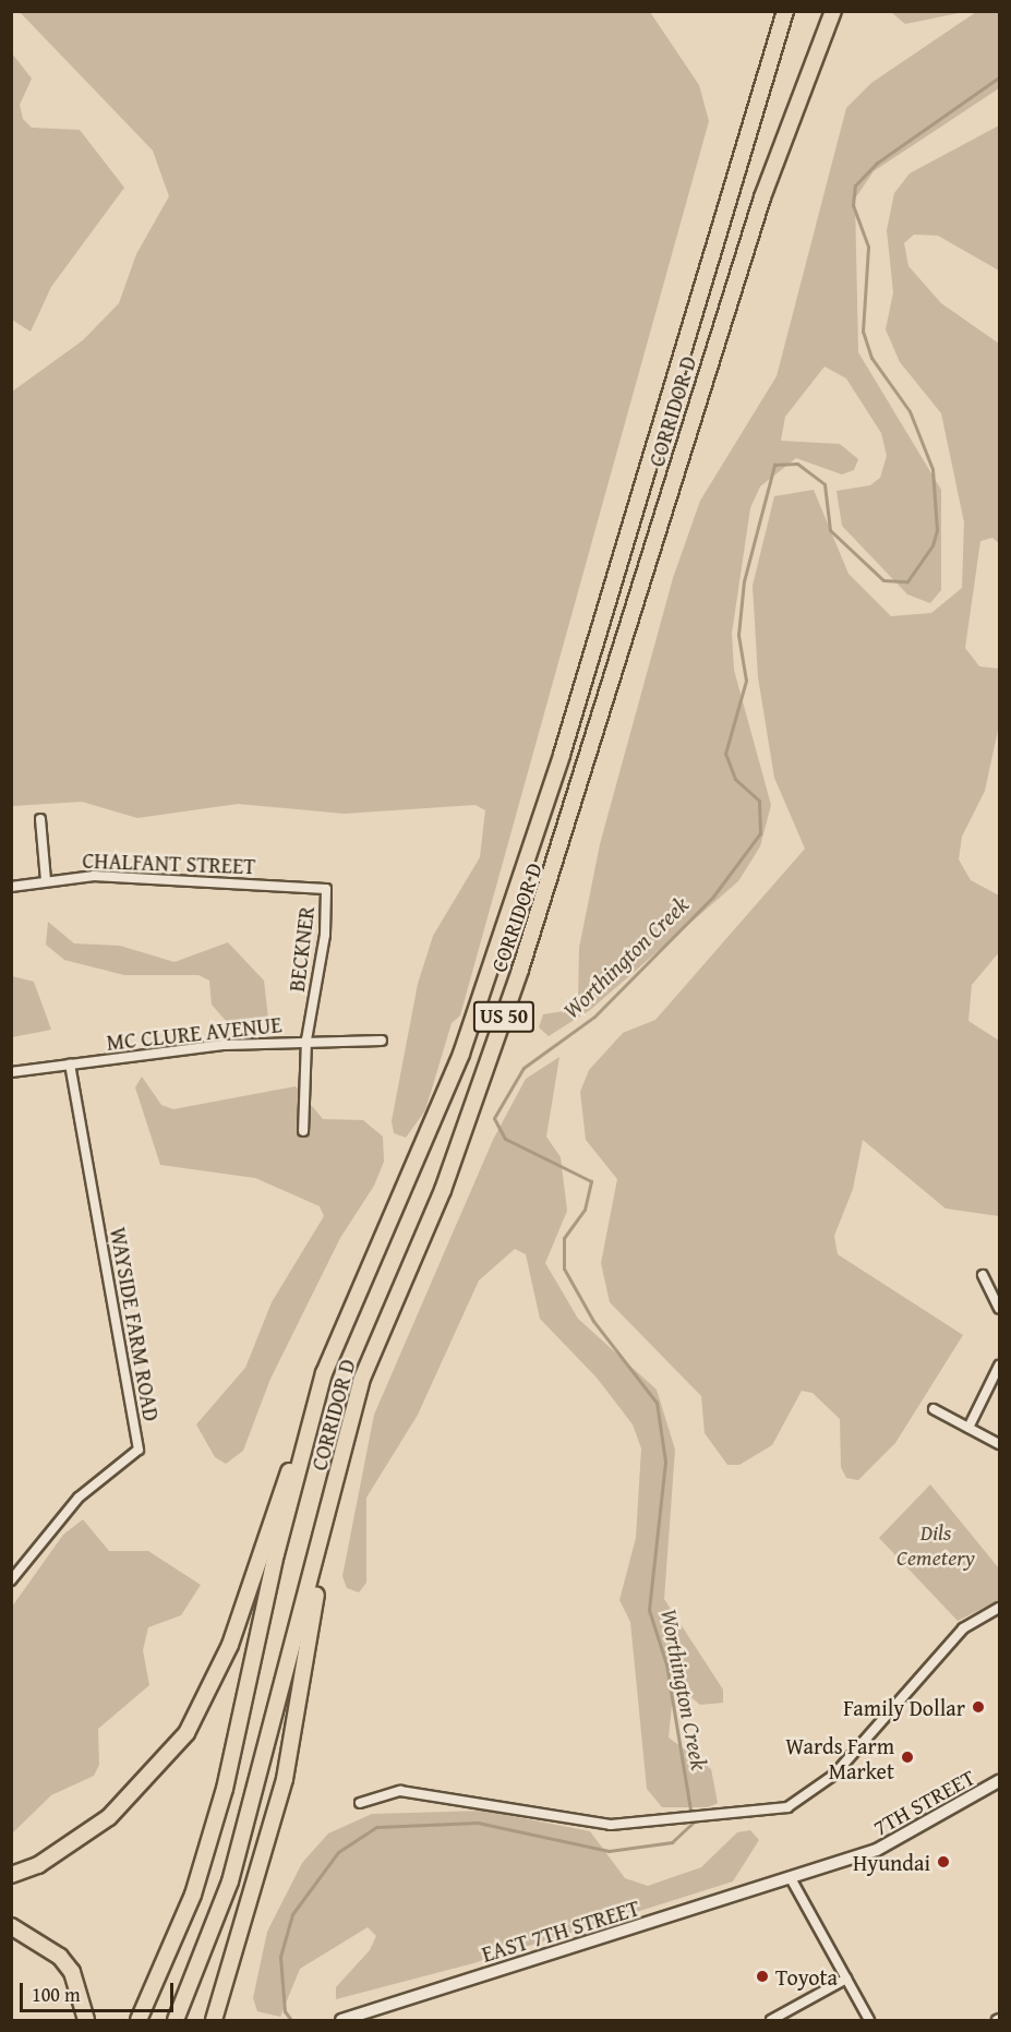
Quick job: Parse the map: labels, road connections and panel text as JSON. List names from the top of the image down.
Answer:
{
  "streets": {
    "highway": ["CORRIDOR D", "US 50"],
    "main road": ["7TH STREET", "EAST 7TH STREET"],
    "street": [
      "CHALFANT STREET",
      "BECKNER",
      "MC CLURE AVENUE",
      "WAYSIDE FARM ROAD"
    ]
  },
  "crossings": [
    ["CHALFANT STREET", "BECKNER"],
    ["BECKNER", "MC CLURE AVENUE"],
    ["MC CLURE AVENUE", "WAYSIDE FARM ROAD"],
    ["7TH STREET", "EAST 7TH STREET"]
  ],
  "water": ["Worthington Creek"],
  "parks": ["Dils Cemetery"],
  "places": [
    "Family Dollar",
    "Wards Farm Market",
    "Hyundai",
    "Toyota"
  ],
  "scale_bar": "100 m"
}
